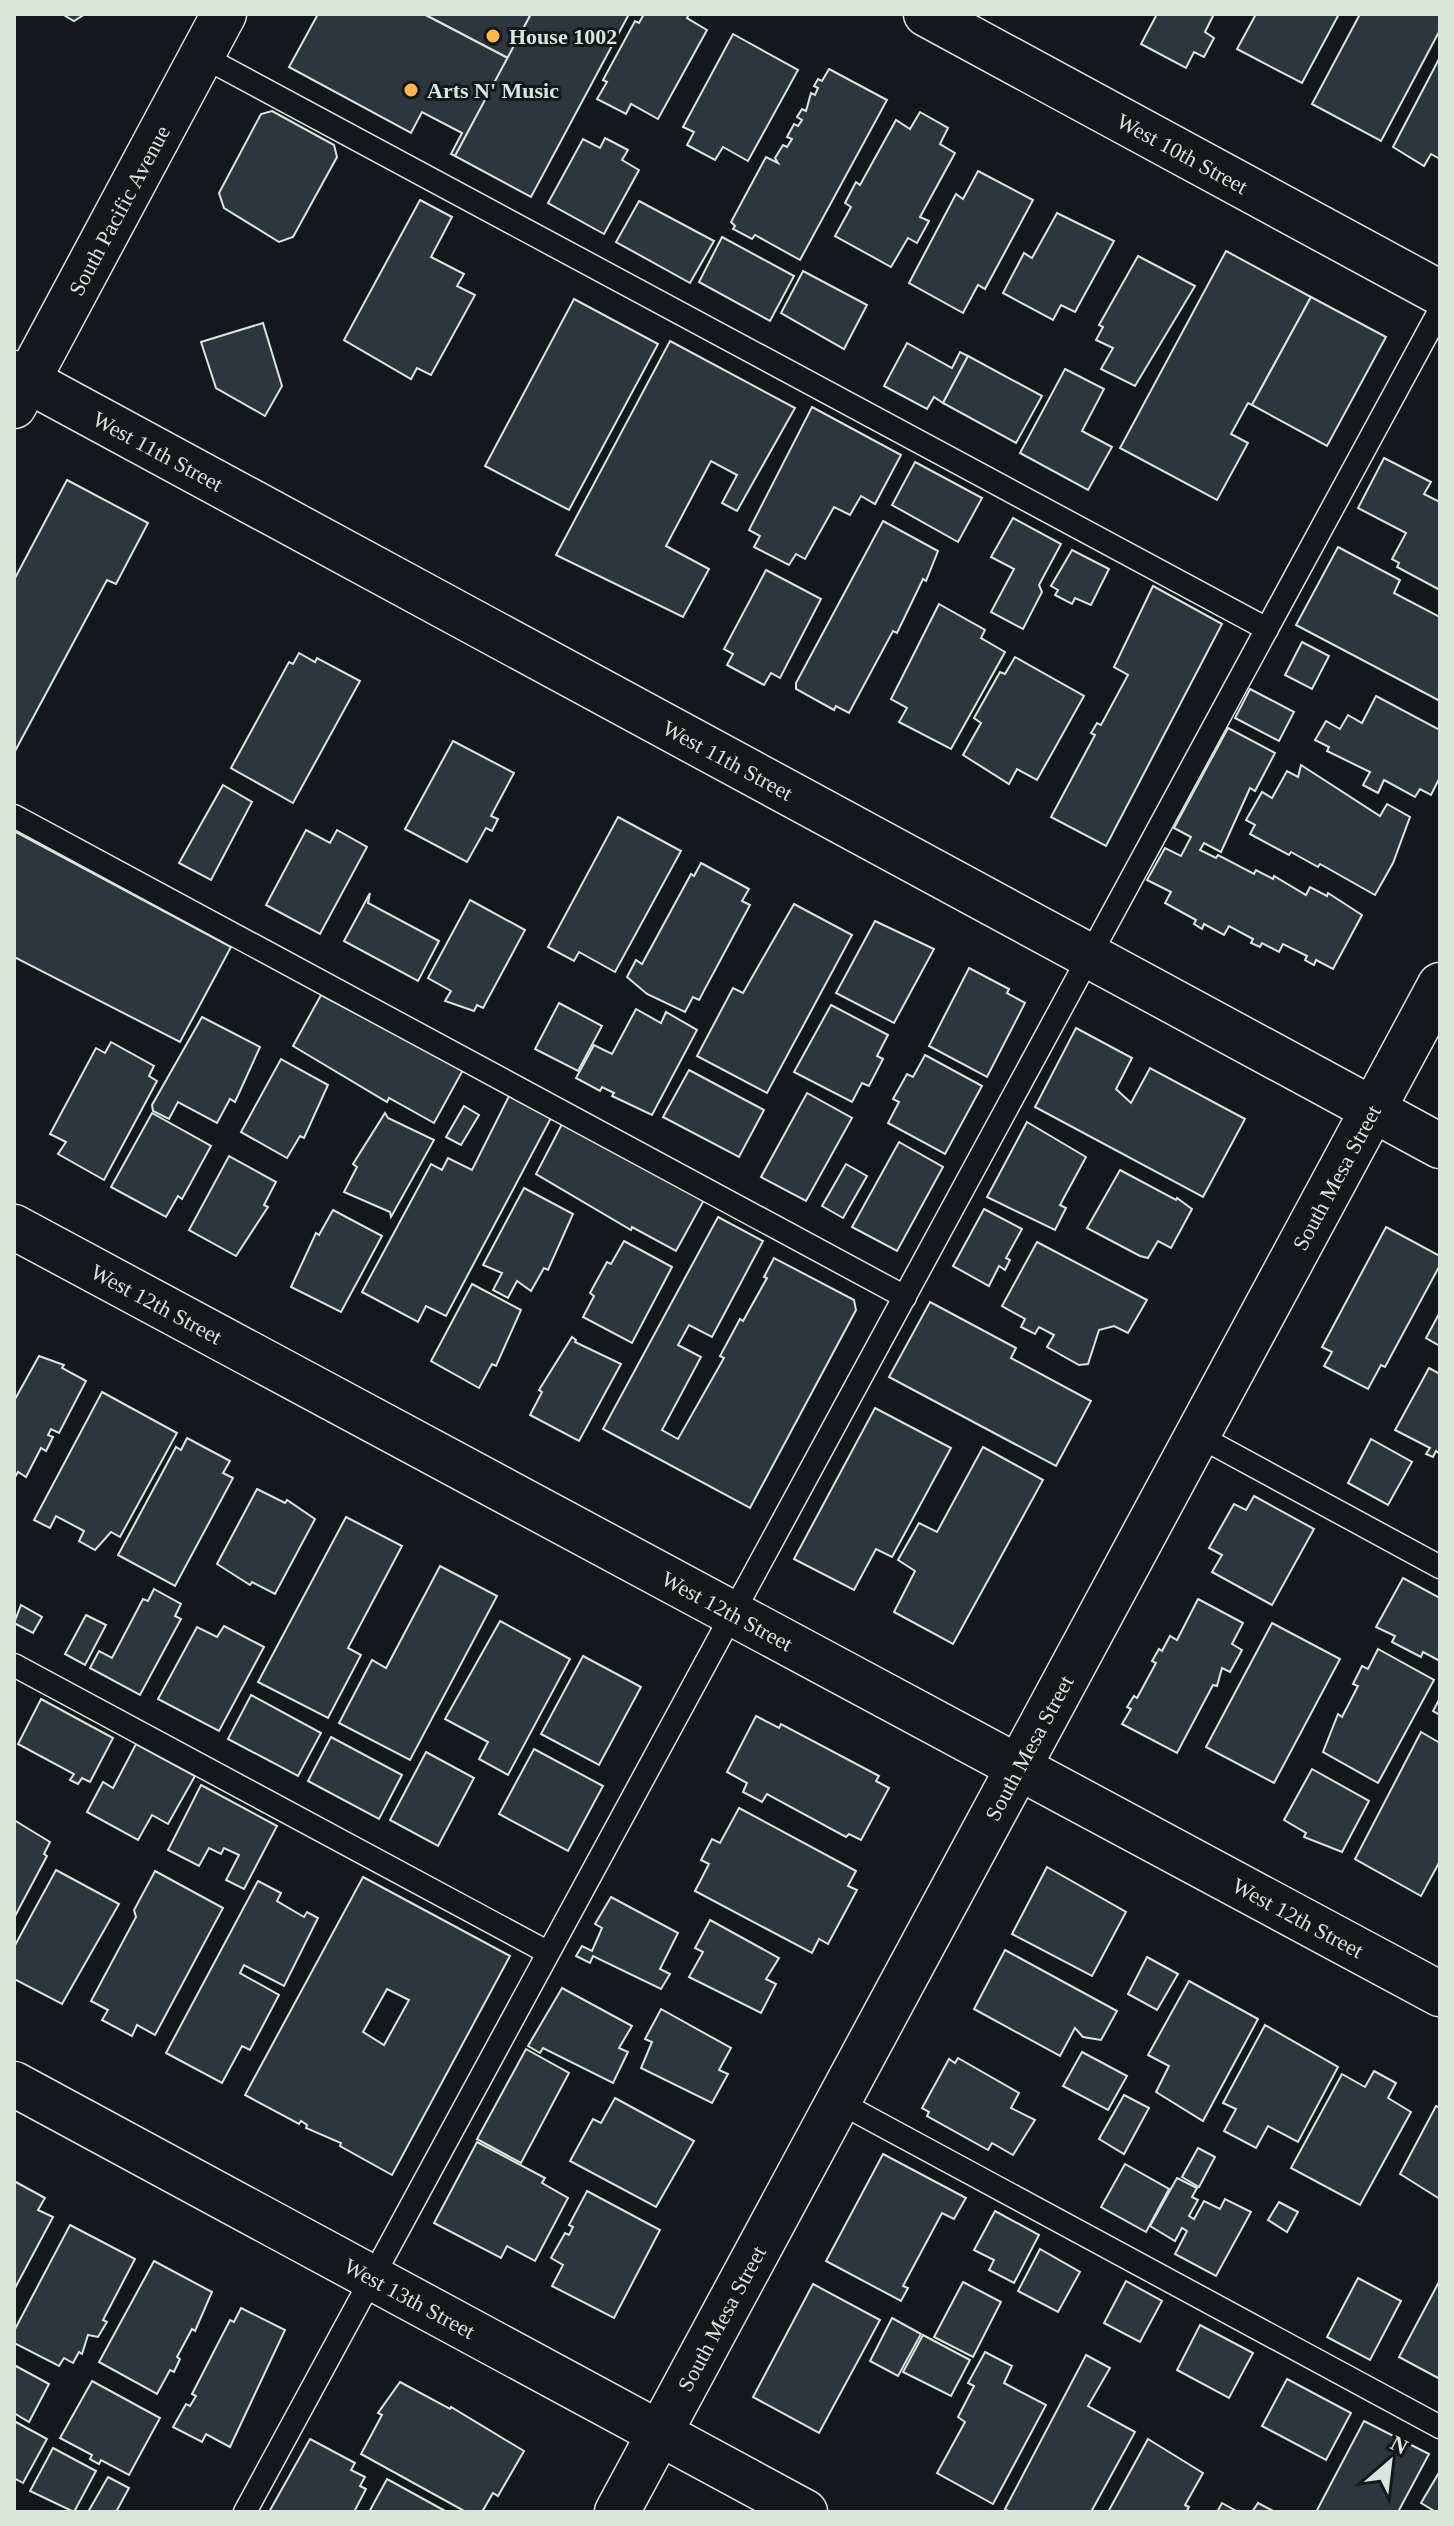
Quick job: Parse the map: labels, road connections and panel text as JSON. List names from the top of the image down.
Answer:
{
  "streets": {
    "street": [
      "West 10th Street",
      "South Pacific Avenue",
      "West 11th Street",
      "South Mesa Street",
      "West 12th Street",
      "West 13th Street"
    ]
  },
  "crossings": [
    ["South Pacific Avenue", "West 11th Street"],
    ["West 11th Street", "South Mesa Street"],
    ["South Mesa Street", "West 12th Street"],
    ["South Mesa Street", "West 13th Street"]
  ],
  "places": ["House 1002", "Arts N' Music"],
  "north": "top right"
}
